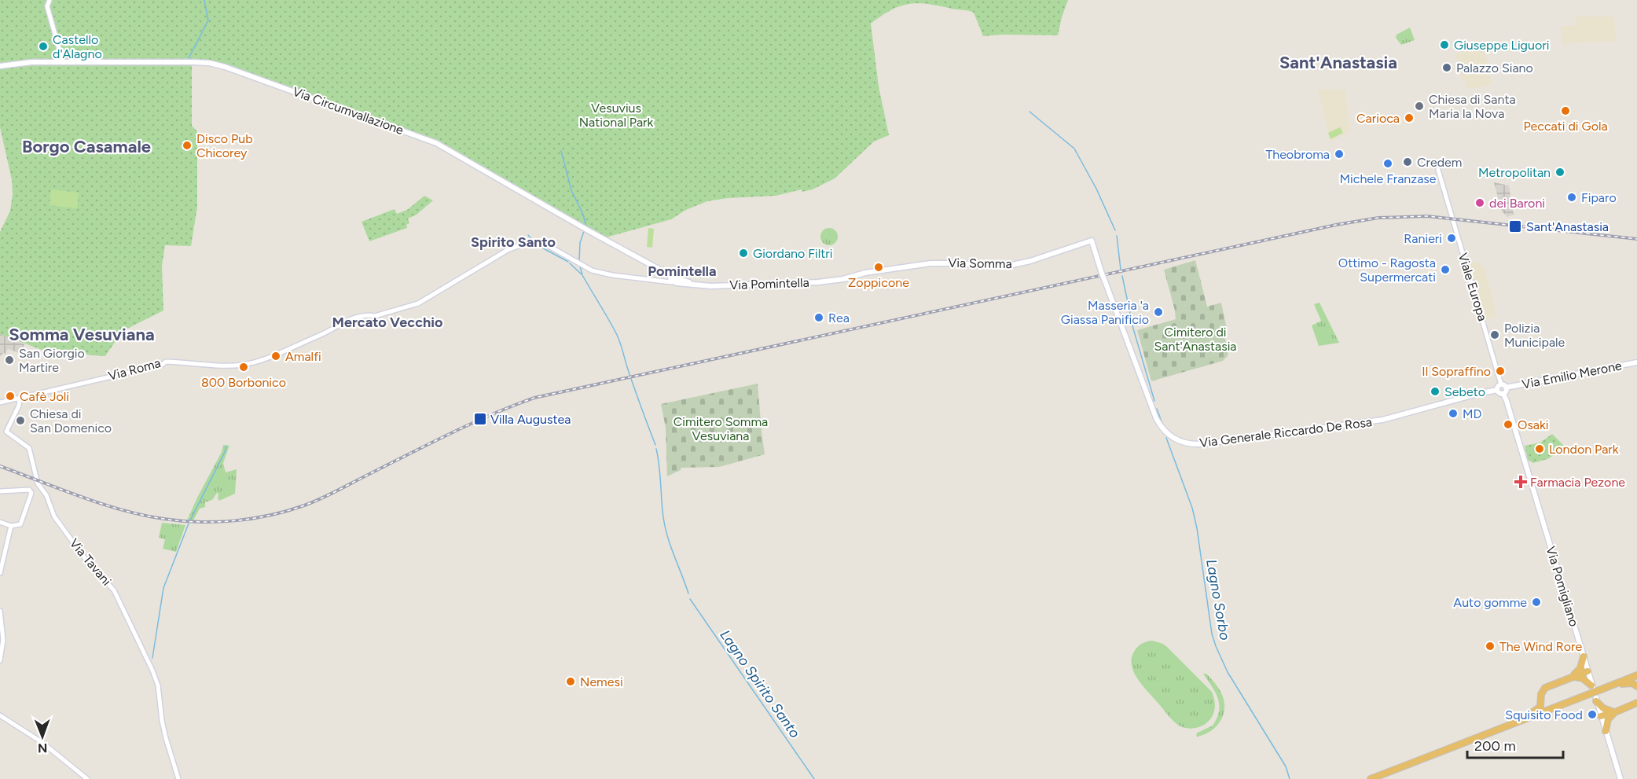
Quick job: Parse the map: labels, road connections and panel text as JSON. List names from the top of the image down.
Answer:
{
  "streets": {
    "main road": [
      "Via Circumvallazione",
      "Via Somma",
      "Via Pomintella",
      "Via Emilio Merone",
      "Via Generale Riccardo De Rosa",
      "Via Pomigliano"
    ],
    "street": ["Viale Europa", "Via Roma", "Via Tavani"]
  },
  "crossings": [
    ["Via Circumvallazione", "Via Pomintella"],
    ["Via Somma", "Via Pomintella"],
    ["Via Somma", "Via Generale Riccardo De Rosa"],
    ["Via Pomintella", "Via Roma"],
    ["Viale Europa", "Via Emilio Merone"],
    ["Viale Europa", "Via Generale Riccardo De Rosa"],
    ["Viale Europa", "Via Pomigliano"],
    ["Via Emilio Merone", "Via Generale Riccardo De Rosa"],
    ["Via Emilio Merone", "Via Pomigliano"],
    ["Via Generale Riccardo De Rosa", "Via Pomigliano"]
  ],
  "districts": [
    "Sant'Anastasia",
    "Borgo Casamale",
    "Spirito Santo",
    "Pomintella",
    "Mercato Vecchio",
    "Somma Vesuviana"
  ],
  "water": ["Lagno Sorbo", "Lagno Spirito Santo"],
  "parks": ["Vesuvius National Park", "Cimitero di Sant'Anastasia", "Cimitero Somma Vesuviana"],
  "places": {
    "other": [
      "Giuseppe Liguori",
      "Castello d'Alagno",
      "Palazzo Siano",
      "Chiesa di Santa Maria la Nova",
      "Peccati di Gola",
      "Carioca",
      "Disco Pub Chicorey",
      "Theobroma",
      "Credem",
      "Michele Franzase",
      "Metropolitan",
      "Fiparo",
      "dei Baroni",
      "Ranieri",
      "Giordano Filtri",
      "Zoppicone",
      "Ottimo - Ragosta Supermercati",
      "Masseria 'a Giassa Panificio",
      "Rea",
      "Polizia Municipale",
      "Amalfi",
      "San Giorgio Martire",
      "800 Borbonico",
      "Il Sopraffino",
      "Sebeto",
      "Cafè Joli",
      "MD",
      "Chiesa di San Domenico",
      "Osaki",
      "London Park",
      "Auto gomme",
      "The Wind Rore",
      "Nemesi",
      "Squisito Food"
    ],
    "transit": ["Sant'Anastasia", "Villa Augustea"],
    "health": ["Farmacia Pezone"]
  },
  "scale_bar": "200 m",
  "north": "bottom"
}
